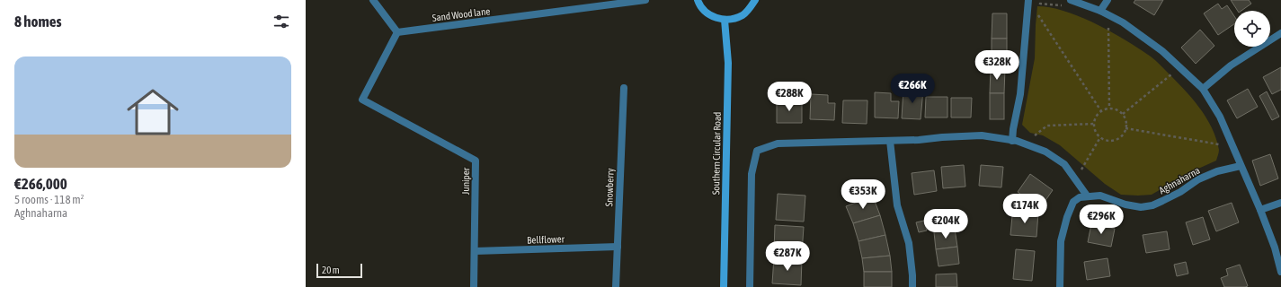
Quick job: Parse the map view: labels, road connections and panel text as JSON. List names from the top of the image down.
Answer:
{
  "streets": {
    "main road": ["Southern Circular Road"],
    "street": [
      "Sand Wood lane",
      "Aghnaharna",
      "Juniper",
      "Snowberry",
      "Bellflower"
    ]
  },
  "crossings": [
    ["Sand Wood lane", "Juniper"],
    ["Juniper", "Bellflower"],
    ["Snowberry", "Bellflower"]
  ],
  "scale_bar": "20 m",
  "page": {
    "heading": "8 homes",
    "list": [
      {
        "name": "€266,000",
        "note": "5 rooms · 118 m² · Aghnaharna"
      }
    ],
    "price": [
      "€328K",
      "€266K",
      "€288K",
      "€353K",
      "€174K",
      "€296K",
      "€204K",
      "€287K"
    ],
    "scale": "20 m"
  }
}
